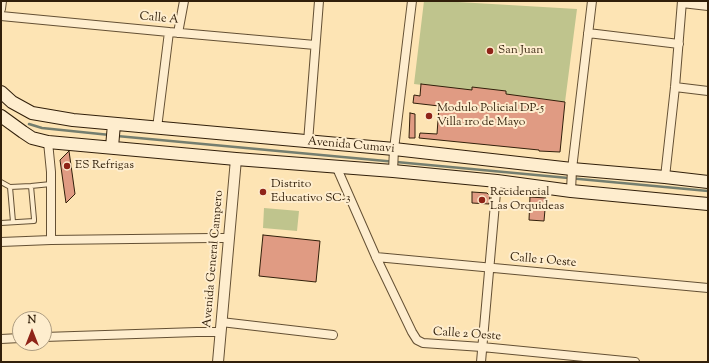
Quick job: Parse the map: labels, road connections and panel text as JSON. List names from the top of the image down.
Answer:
{
  "streets": {
    "main road": ["Avenida Cumavi"],
    "street": [
      "Calle A",
      "Avenida General Campero",
      "Calle 1 Oeste",
      "Calle 2 Oeste"
    ]
  },
  "crossings": [
    ["Avenida Cumavi", "Avenida General Campero"],
    ["Avenida Cumavi", "Calle 2 Oeste"],
    ["Calle 1 Oeste", "Calle 2 Oeste"]
  ],
  "places": [
    "San Juan",
    "Modulo Policial DP-5 Villa 1ro de Mayo",
    "ES Refrigas",
    "Distrito Educativo SC-3",
    "Recidencial Las Orquideas"
  ],
  "north": "top"
}
